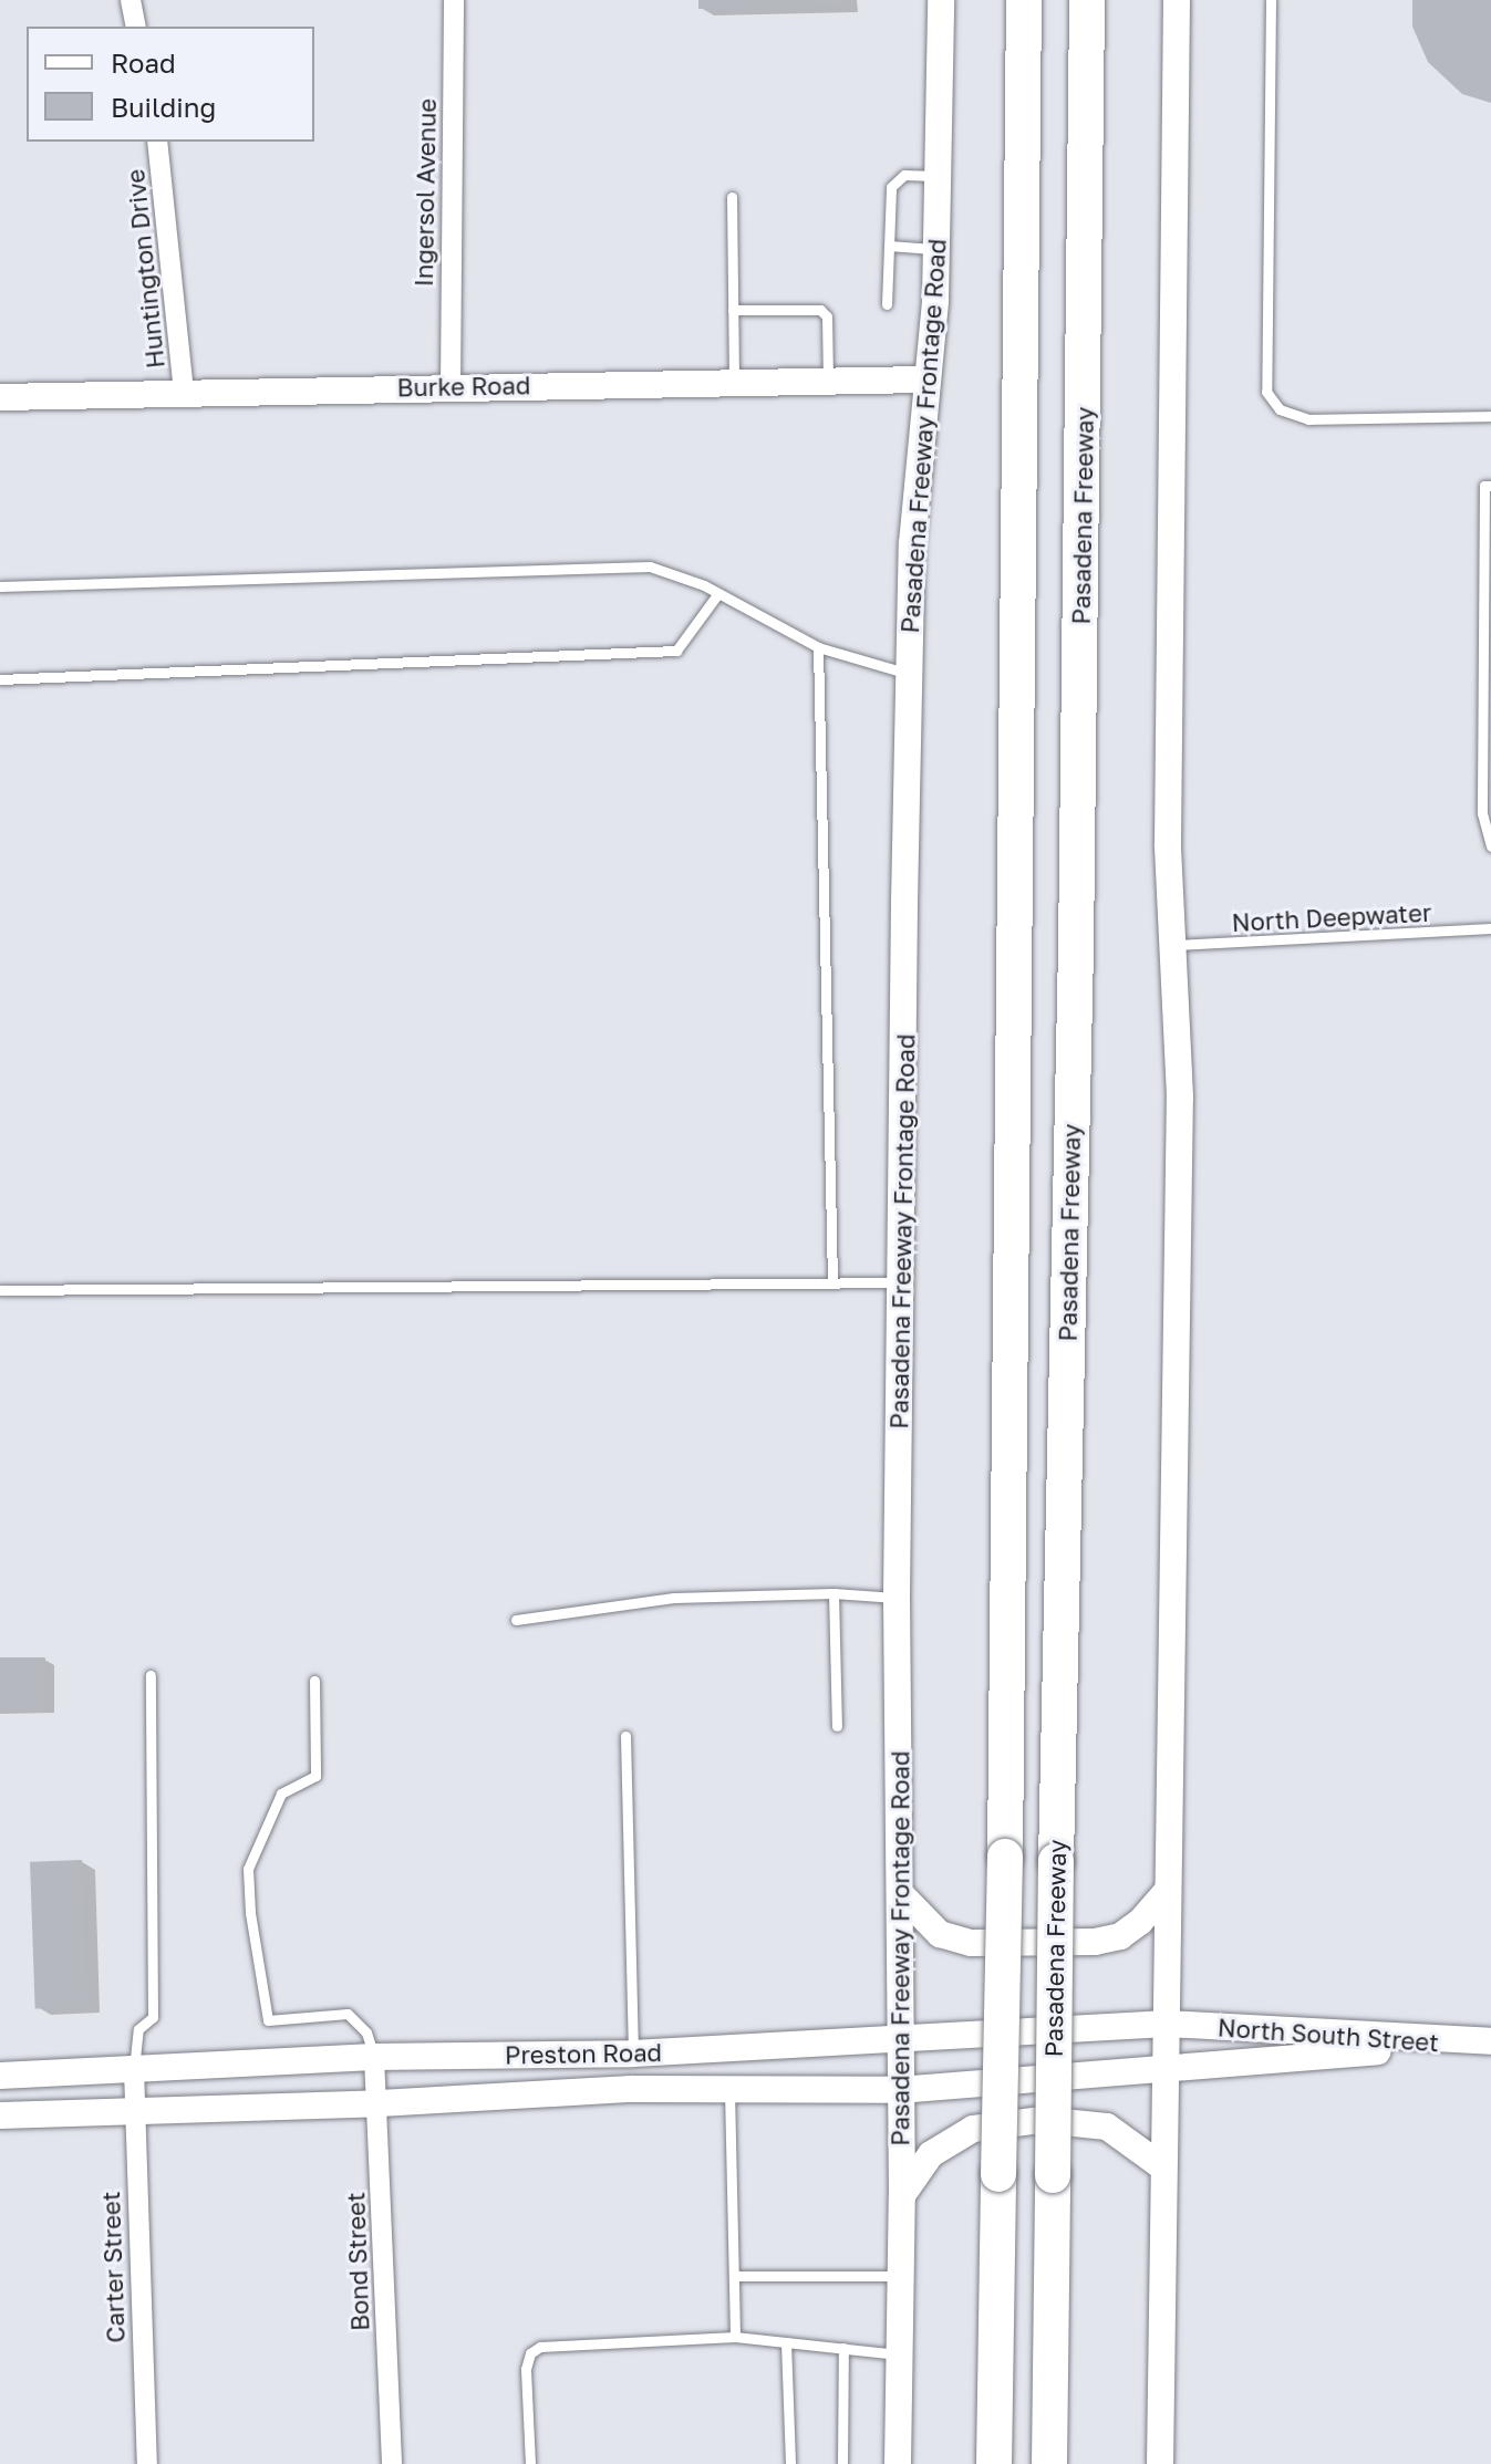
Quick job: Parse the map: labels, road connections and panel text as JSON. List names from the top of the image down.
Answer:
{
  "streets": {
    "highway": ["Pasadena Freeway"],
    "main road": [
      "Burke Road",
      "Pasadena Freeway Frontage Road",
      "North South Street",
      "Preston Road"
    ],
    "street": [
      "Ingersol Avenue",
      "Huntington Drive",
      "Bond Street",
      "Carter Street"
    ],
    "lane": ["North Deepwater"]
  },
  "crossings": [
    ["Ingersol Avenue", "Burke Road"],
    ["Huntington Drive", "Burke Road"],
    ["Burke Road", "Pasadena Freeway Frontage Road"],
    ["Pasadena Freeway Frontage Road", "Preston Road"],
    ["North South Street", "Preston Road"],
    ["Preston Road", "Bond Street"],
    ["Preston Road", "Carter Street"]
  ],
  "legend": ["Road", "Building"]
}
